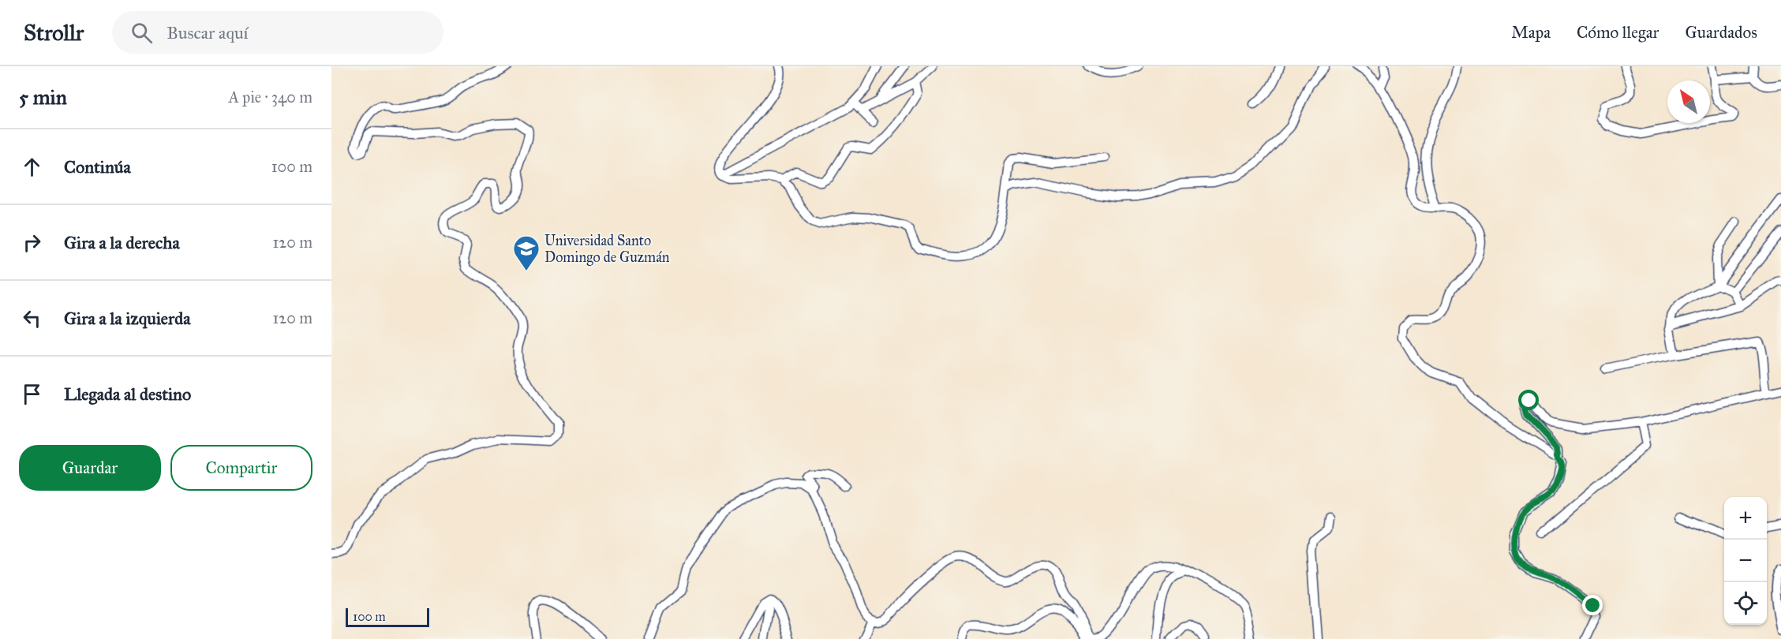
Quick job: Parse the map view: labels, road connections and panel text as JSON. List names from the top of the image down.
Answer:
{
  "places": {
    "school or university": ["Universidad Santo Domingo de Guzmán"]
  },
  "scale_bar": "100 m",
  "north": "top left",
  "page": {
    "header": "Strollr",
    "search": "Buscar aquí",
    "nav": ["Mapa", "Cómo llegar", "Guardados"],
    "heading": ["5 min", "A pie · 340 m"],
    "list": [
      ["Continúa", "100 m"],
      ["Gira a la derecha", "120 m"],
      ["Gira a la izquierda", "120 m"],
      "Llegada al destino"
    ],
    "buttons": ["Guardar", "Compartir"],
    "map_buttons": ["+", "−"],
    "scale": "100 m"
  }
}
